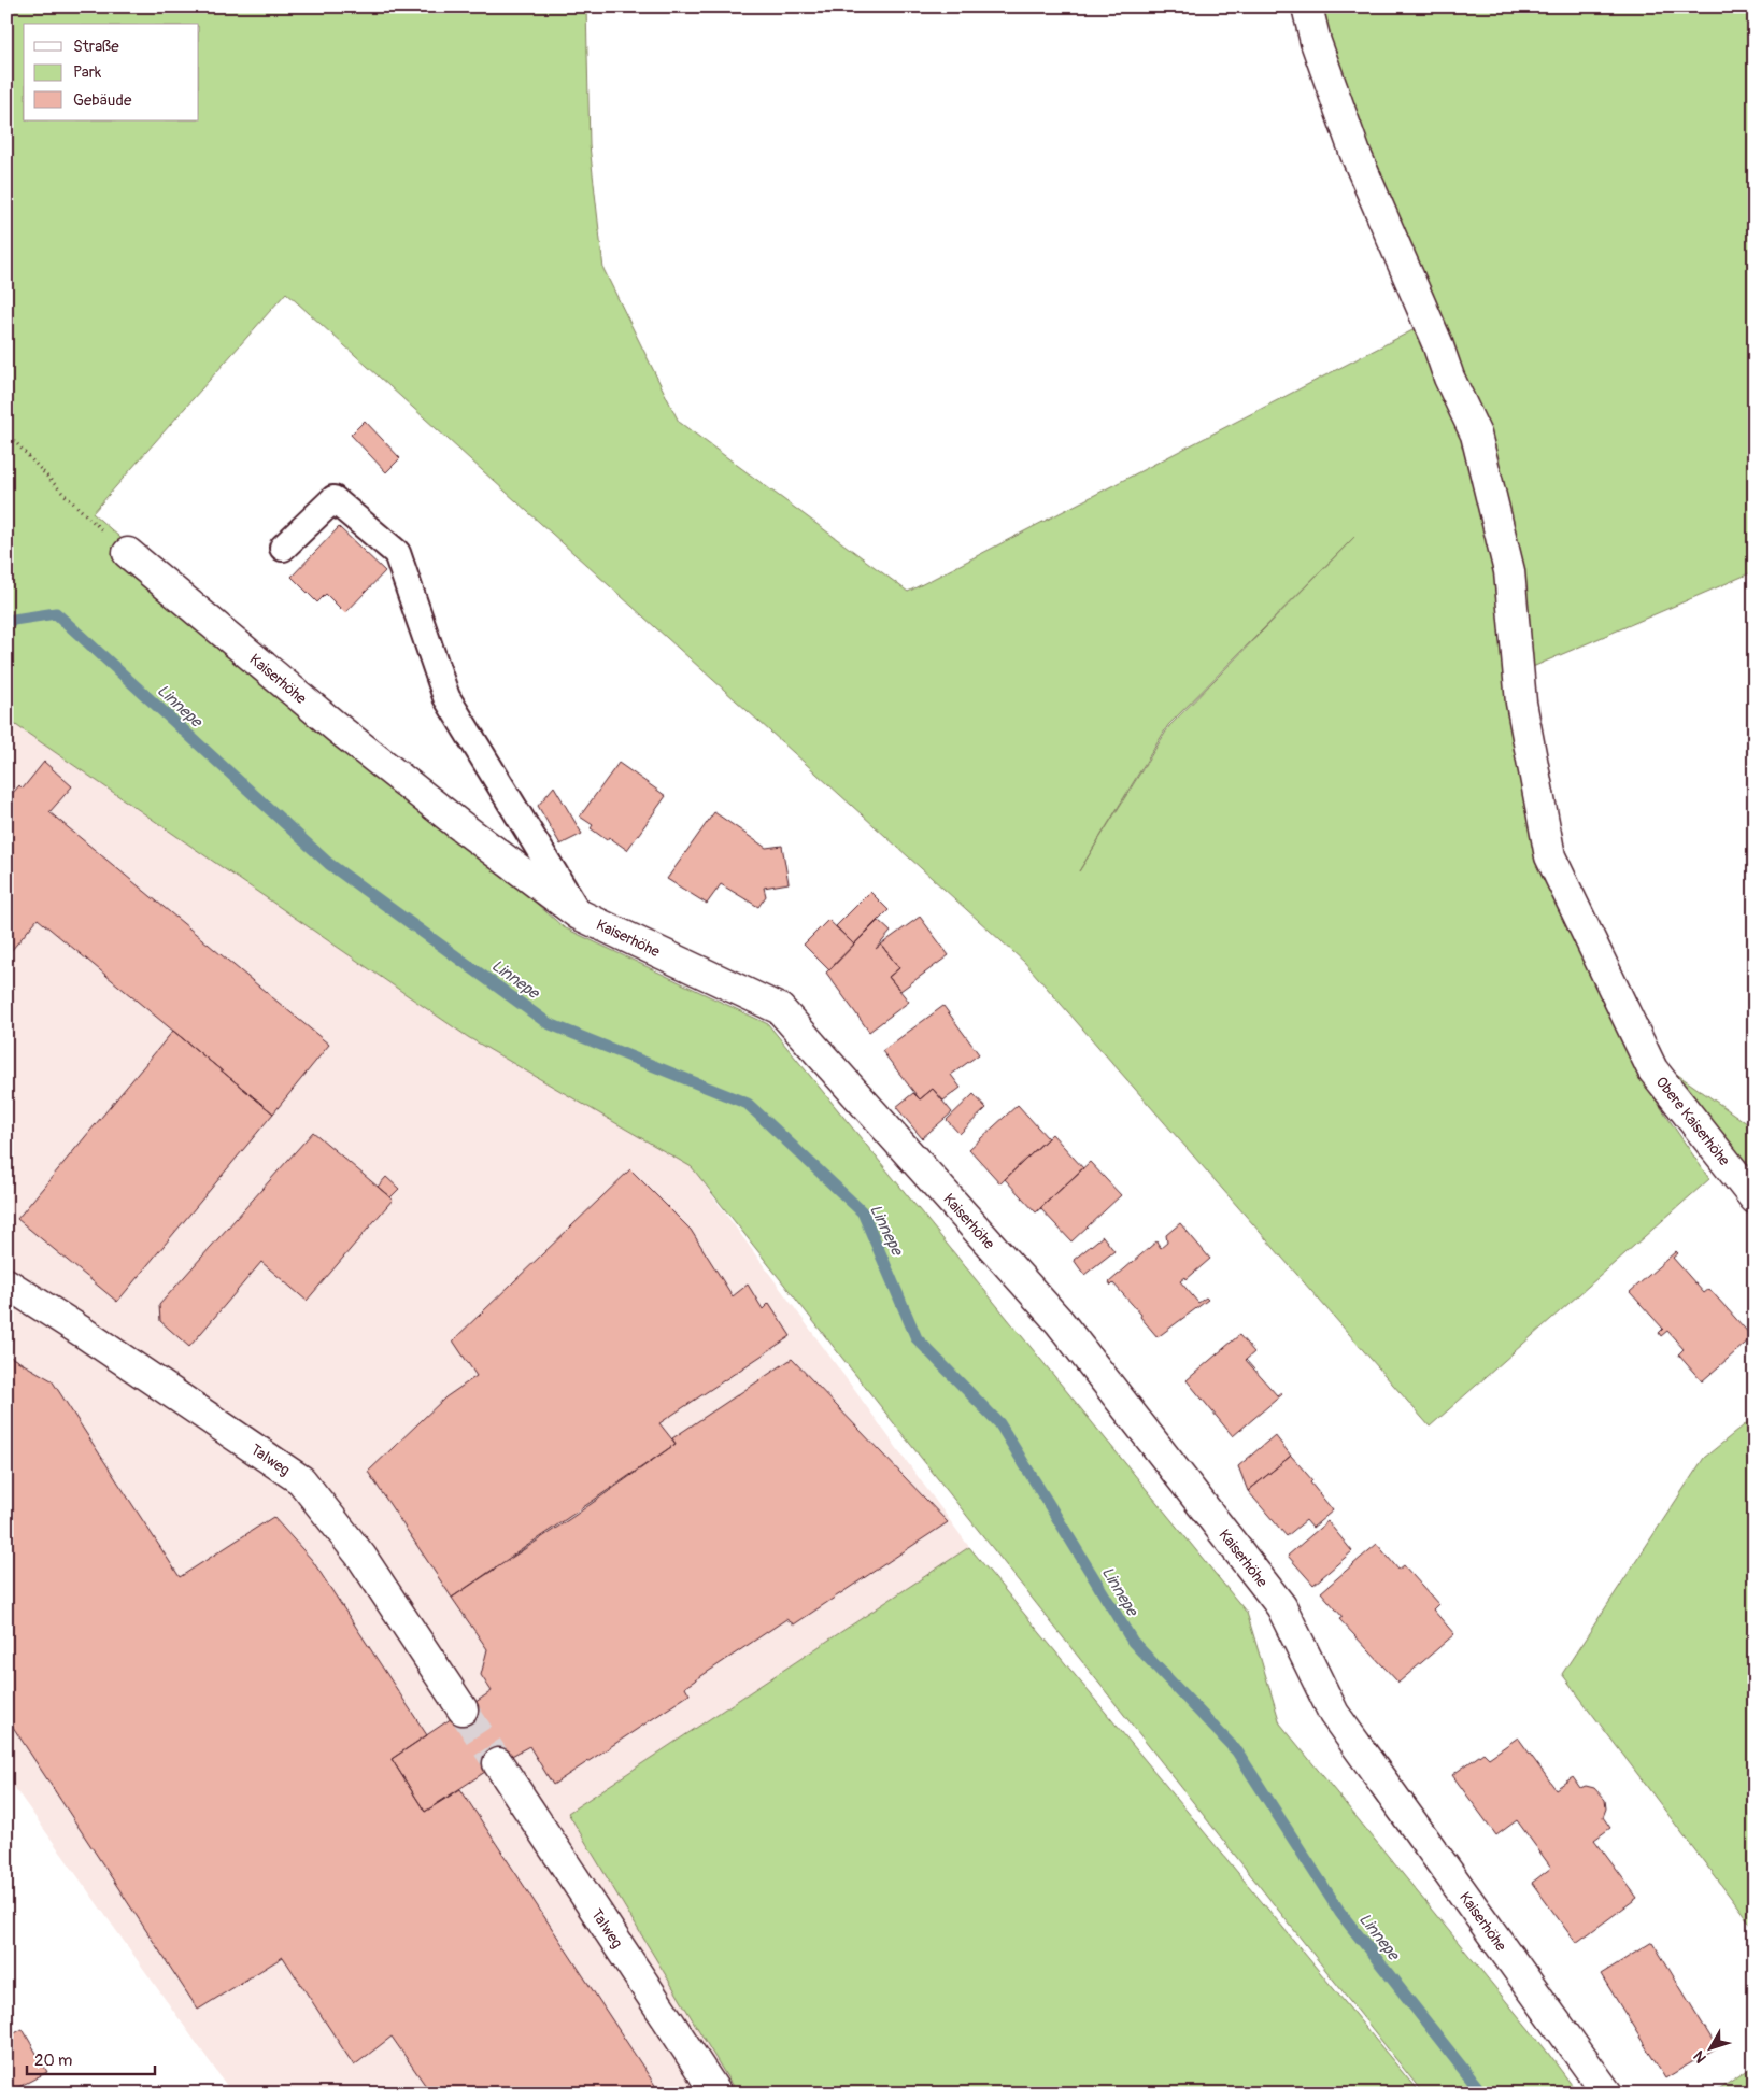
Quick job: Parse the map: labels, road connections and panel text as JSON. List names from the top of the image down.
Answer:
{
  "streets": {
    "street": ["Kaiserhöhe", "Obere Kaiserhöhe", "Talweg"]
  },
  "water": ["Linnepe"],
  "legend": ["Straße", "Park", "Gebäude"],
  "scale_bar": "20 m",
  "north": "bottom left"
}
